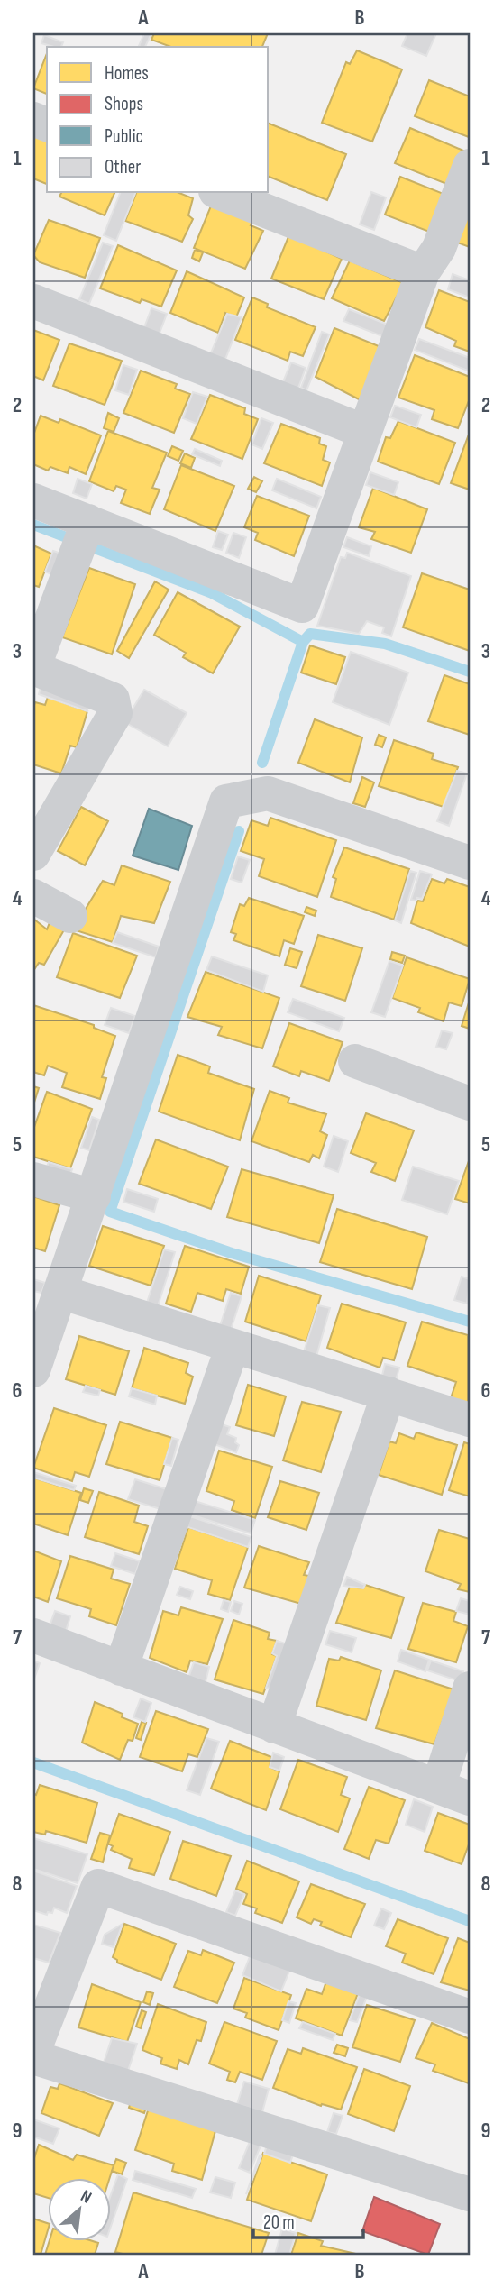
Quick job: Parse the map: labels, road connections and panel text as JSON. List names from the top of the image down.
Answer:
{
  "legend": [
    "Homes",
    "Shops",
    "Public",
    "Other"
  ],
  "scale_bar": "20 m",
  "north": "top right",
  "grid": {
    "columns": ["A", "B"],
    "rows": [
      "1",
      "2",
      "3",
      "4",
      "5",
      "6",
      "7",
      "8",
      "9"
    ]
  }
}
